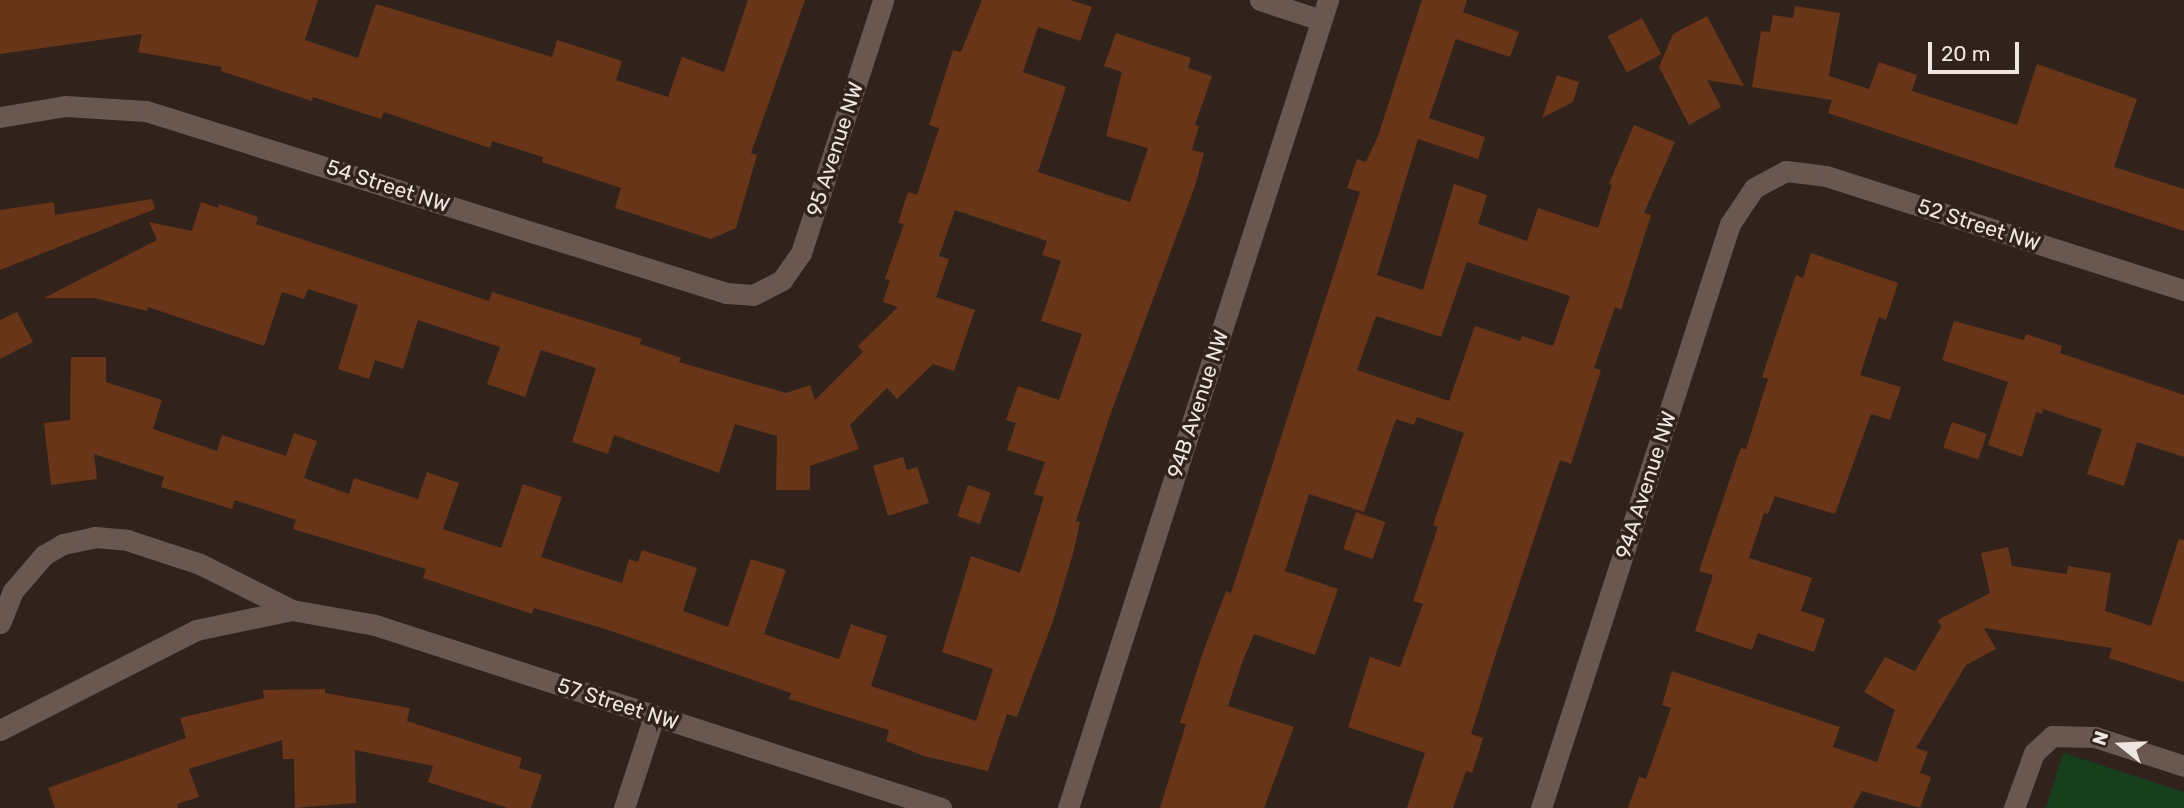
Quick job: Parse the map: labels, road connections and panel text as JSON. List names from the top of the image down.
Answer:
{
  "streets": {
    "street": [
      "95 Avenue NW",
      "54 Street NW",
      "52 Street NW",
      "94B Avenue NW",
      "94A Avenue NW",
      "57 Street NW"
    ]
  },
  "crossings": [
    ["95 Avenue NW", "54 Street NW"],
    ["52 Street NW", "94A Avenue NW"]
  ],
  "scale_bar": "20 m",
  "north": "left"
}
